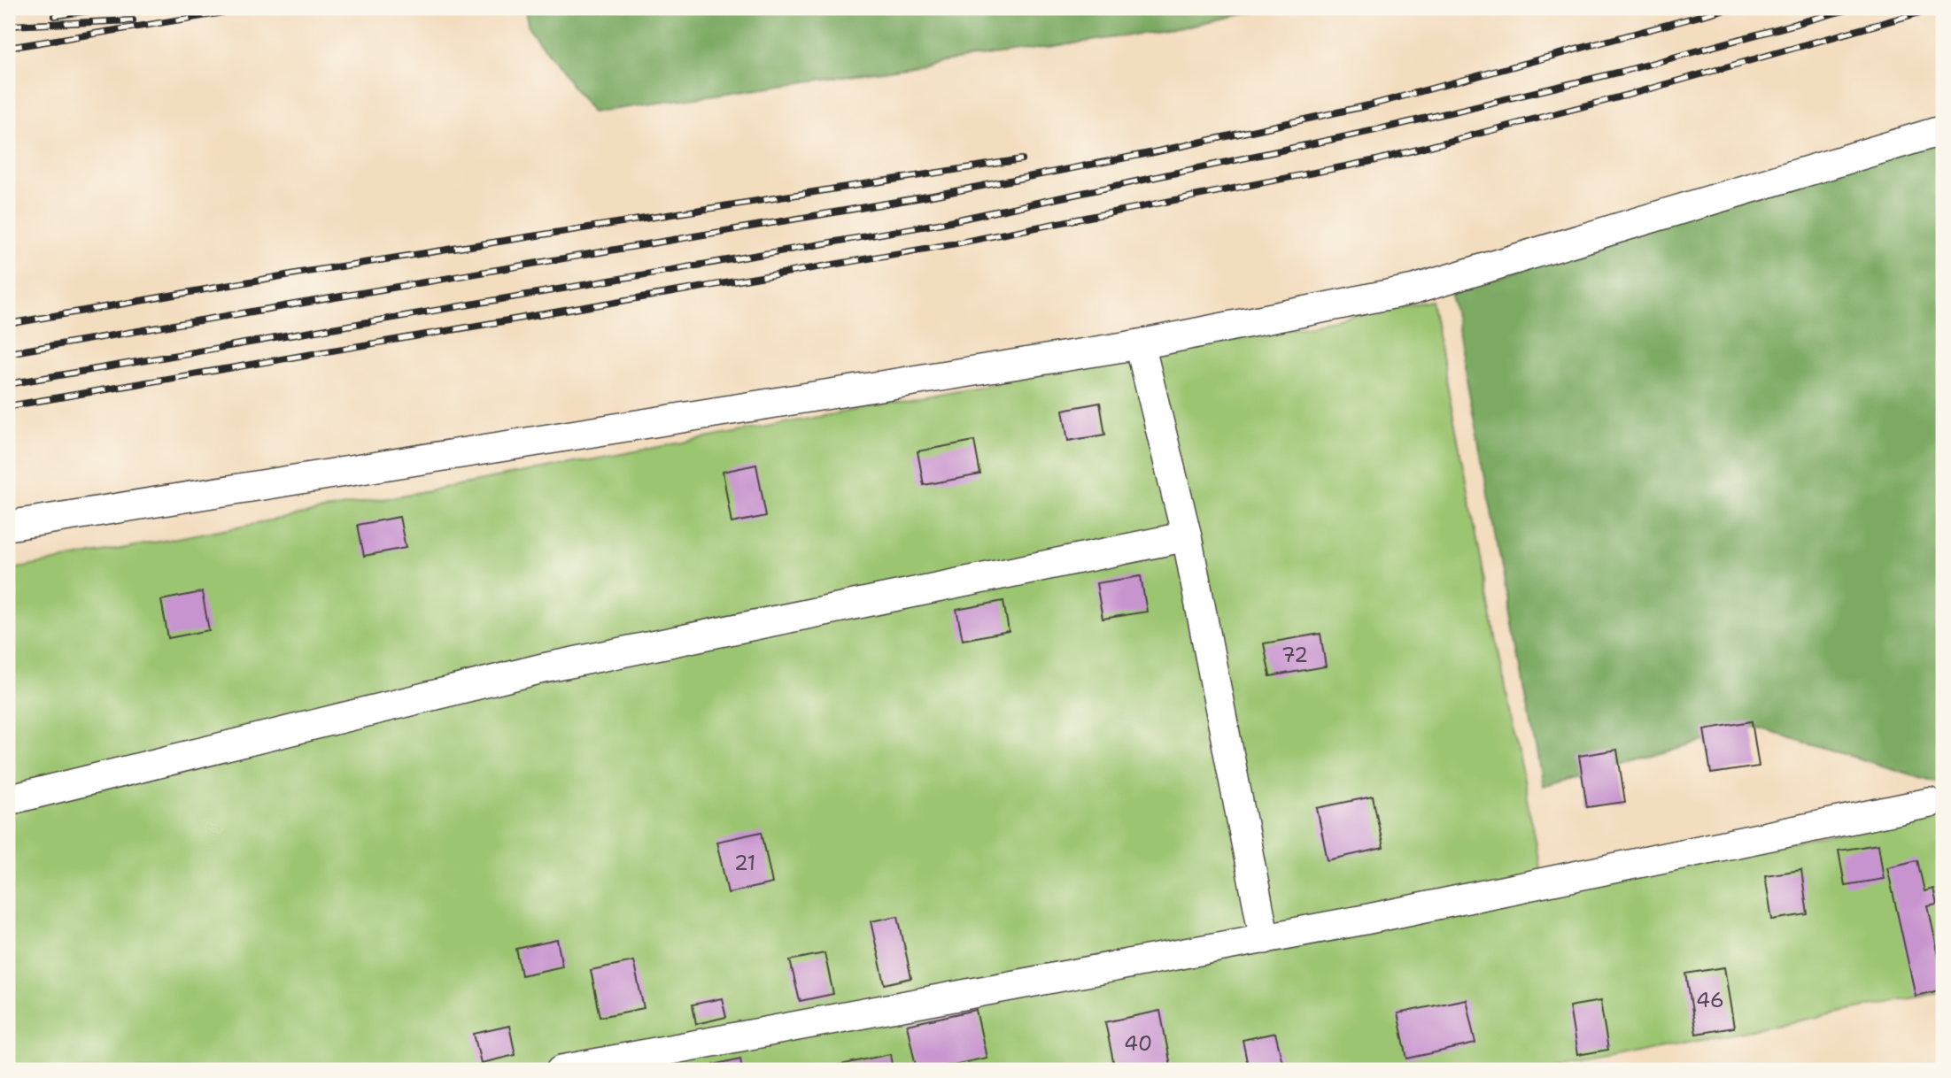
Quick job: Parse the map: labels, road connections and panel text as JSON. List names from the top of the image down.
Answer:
{
  "house_numbers": [
    "72",
    "21",
    "46",
    "40"
  ]
}
